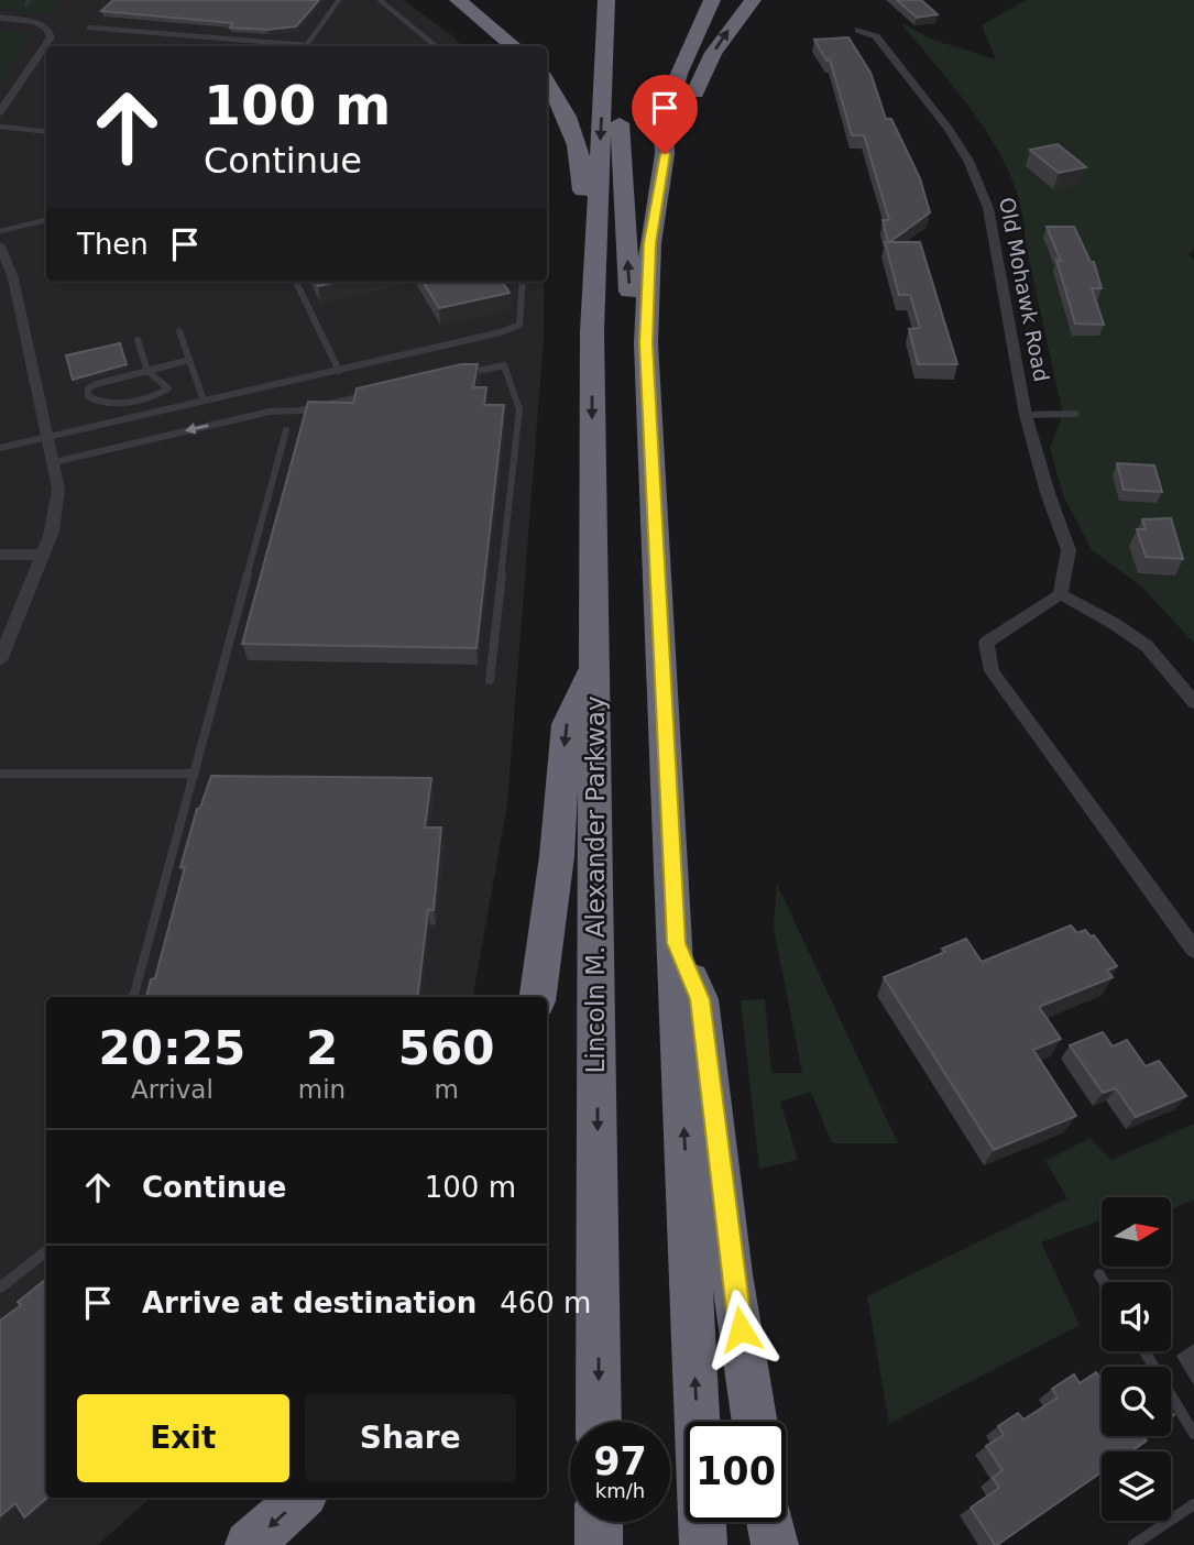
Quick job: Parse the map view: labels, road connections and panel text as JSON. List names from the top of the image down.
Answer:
{
  "streets": {
    "highway": ["Lincoln M. Alexander Parkway"],
    "street": ["Old Mohawk Road"]
  },
  "north": "right",
  "page": {
    "turn": ["100 m", "Continue"],
    "then": "Then",
    "eta": [
      "20:25",
      "Arrival",
      "2",
      "min",
      "560",
      "m"
    ],
    "list": [
      {
        "name": "Continue",
        "value": "100 m"
      },
      {
        "name": "Arrive at destination",
        "value": "460 m"
      }
    ],
    "buttons": ["Exit", "Share"],
    "speed": "97 km/h",
    "limit": "100"
  }
}
